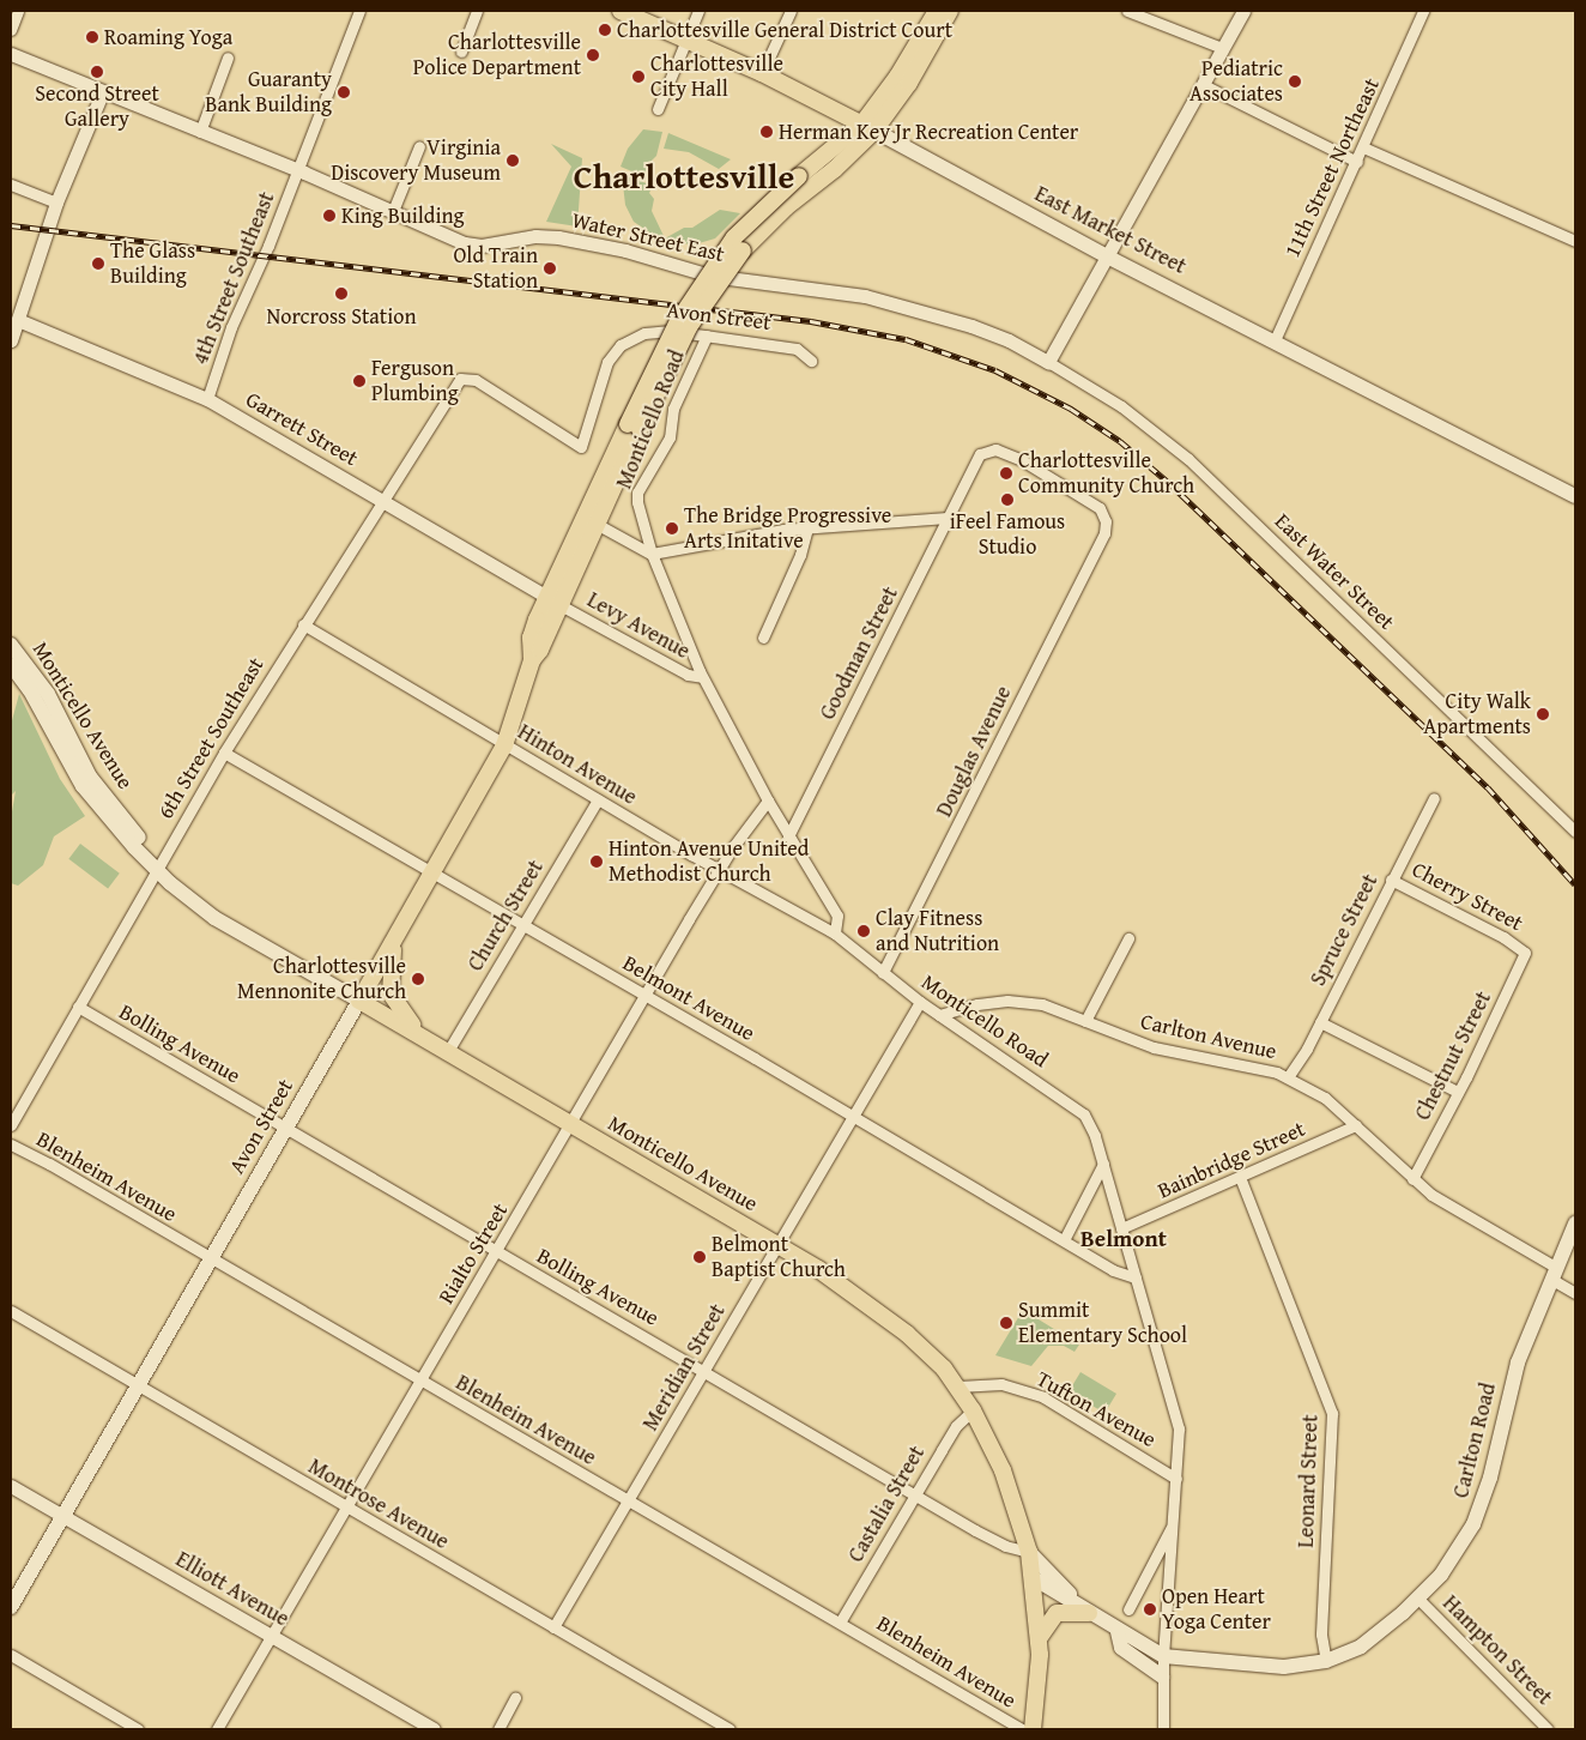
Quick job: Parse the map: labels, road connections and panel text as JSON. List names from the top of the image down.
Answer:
{
  "streets": {
    "main road": [
      "East Market Street",
      "Avon Street",
      "Monticello Avenue",
      "Bolling Avenue",
      "Carlton Road"
    ],
    "street": [
      "11th Street Northeast",
      "Water Street East",
      "4th Street Southeast",
      "Monticello Road",
      "Garrett Street",
      "East Water Street",
      "Levy Avenue",
      "Goodman Street",
      "6th Street Southeast",
      "Douglas Avenue",
      "Hinton Avenue",
      "Cherry Street",
      "Church Street",
      "Spruce Street",
      "Belmont Avenue",
      "Carlton Avenue",
      "Chestnut Street",
      "Bainbridge Street",
      "Blenheim Avenue",
      "Rialto Street",
      "Meridian Street",
      "Tufton Avenue",
      "Leonard Street",
      "Montrose Avenue",
      "Castalia Street",
      "Elliott Avenue",
      "Hampton Street"
    ]
  },
  "crossings": [
    ["11th Street Northeast", "East Market Street"],
    ["Water Street East", "4th Street Southeast"],
    ["Water Street East", "East Water Street"],
    ["4th Street Southeast", "Garrett Street"],
    ["Avon Street", "Monticello Road"],
    ["Avon Street", "Garrett Street"],
    ["Avon Street", "Levy Avenue"],
    ["Avon Street", "Monticello Avenue"],
    ["Avon Street", "6th Street Southeast"],
    ["Avon Street", "Hinton Avenue"],
    ["Avon Street", "Belmont Avenue"],
    ["Avon Street", "Bolling Avenue"],
    ["Avon Street", "Blenheim Avenue"],
    ["Avon Street", "Montrose Avenue"],
    ["Avon Street", "Elliott Avenue"],
    ["Monticello Road", "Levy Avenue"],
    ["Monticello Road", "Goodman Street"],
    ["Monticello Road", "Douglas Avenue"],
    ["Monticello Road", "Hinton Avenue"],
    ["Monticello Road", "Belmont Avenue"],
    ["Monticello Road", "Carlton Avenue"],
    ["Monticello Road", "Bolling Avenue"],
    ["Monticello Road", "Bainbridge Street"],
    ["Monticello Road", "Rialto Street"],
    ["Monticello Road", "Meridian Street"],
    ["Monticello Road", "Tufton Avenue"],
    ["Monticello Road", "Carlton Road"],
    ["Garrett Street", "Levy Avenue"],
    ["Garrett Street", "6th Street Southeast"],
    ["Goodman Street", "Douglas Avenue"],
    ["Monticello Avenue", "6th Street Southeast"],
    ["Monticello Avenue", "Church Street"],
    ["Monticello Avenue", "Bolling Avenue"],
    ["Monticello Avenue", "Rialto Street"],
    ["Monticello Avenue", "Meridian Street"],
    ["Monticello Avenue", "Tufton Avenue"],
    ["Monticello Avenue", "Castalia Street"],
    ["6th Street Southeast", "Hinton Avenue"],
    ["6th Street Southeast", "Belmont Avenue"],
    ["6th Street Southeast", "Bolling Avenue"],
    ["Hinton Avenue", "Church Street"],
    ["Hinton Avenue", "Rialto Street"],
    ["Cherry Street", "Spruce Street"],
    ["Cherry Street", "Chestnut Street"],
    ["Church Street", "Belmont Avenue"],
    ["Spruce Street", "Carlton Avenue"],
    ["Belmont Avenue", "Rialto Street"],
    ["Belmont Avenue", "Meridian Street"],
    ["Carlton Avenue", "Chestnut Street"],
    ["Carlton Avenue", "Bainbridge Street"],
    ["Carlton Avenue", "Carlton Road"],
    ["Bolling Avenue", "Rialto Street"],
    ["Bolling Avenue", "Meridian Street"],
    ["Bolling Avenue", "Carlton Road"],
    ["Bolling Avenue", "Castalia Street"],
    ["Bainbridge Street", "Leonard Street"],
    ["Blenheim Avenue", "Rialto Street"],
    ["Blenheim Avenue", "Meridian Street"],
    ["Blenheim Avenue", "Castalia Street"],
    ["Rialto Street", "Montrose Avenue"],
    ["Rialto Street", "Elliott Avenue"],
    ["Meridian Street", "Montrose Avenue"],
    ["Carlton Road", "Leonard Street"],
    ["Carlton Road", "Hampton Street"]
  ],
  "districts": ["Charlottesville", "Belmont"],
  "places": [
    "Charlottesville General District Court",
    "Roaming Yoga",
    "Charlottesville Police Department",
    "Second Street Gallery",
    "Charlottesville City Hall",
    "Pediatric Associates",
    "Guaranty Bank Building",
    "Herman Key Jr Recreation Center",
    "Virginia Discovery Museum",
    "King Building",
    "The Glass Building",
    "Old Train Station",
    "Norcross Station",
    "Ferguson Plumbing",
    "Charlottesville Community Church",
    "iFeel Famous Studio",
    "The Bridge Progressive Arts Initative",
    "City Walk Apartments",
    "Hinton Avenue United Methodist Church",
    "Clay Fitness and Nutrition",
    "Charlottesville Mennonite Church",
    "Belmont Baptist Church",
    "Summit Elementary School",
    "Open Heart Yoga Center"
  ]
}
